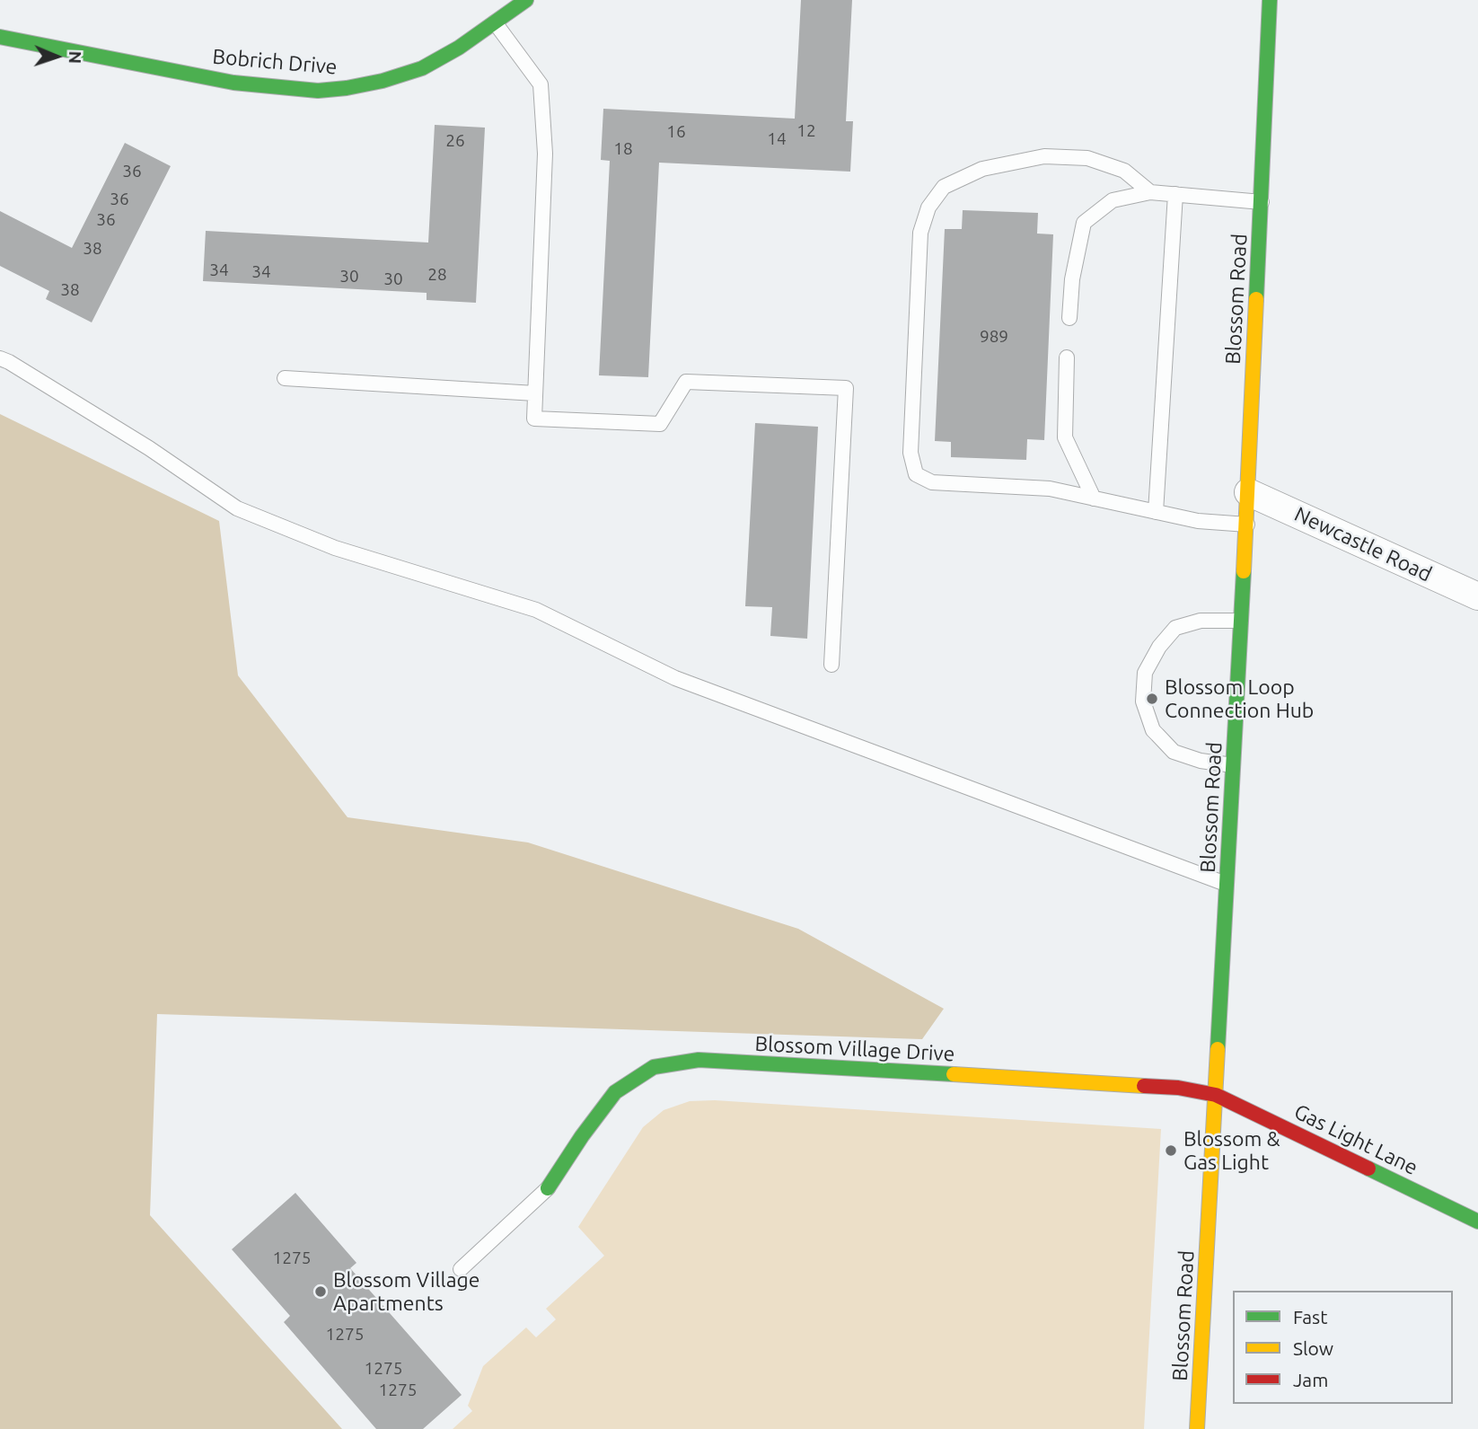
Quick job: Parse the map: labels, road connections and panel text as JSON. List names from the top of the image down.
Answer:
{
  "streets": {
    "street": [
      "Bobrich Drive",
      "Blossom Road",
      "Newcastle Road",
      "Blossom Village Drive",
      "Gas Light Lane"
    ]
  },
  "crossings": [
    ["Blossom Road", "Newcastle Road"],
    ["Blossom Road", "Blossom Village Drive"],
    ["Blossom Road", "Gas Light Lane"],
    ["Blossom Village Drive", "Gas Light Lane"]
  ],
  "places": ["Blossom Loop Connection Hub", "Blossom & Gas Light", "Blossom Village Apartments"],
  "house_numbers": [
    "12",
    "16",
    "14",
    "26",
    "18",
    "36",
    "36",
    "36",
    "38",
    "34",
    "34",
    "28",
    "30",
    "30",
    "38",
    "989",
    "1275",
    "1275",
    "1275",
    "1275"
  ],
  "legend": ["Fast", "Slow", "Jam"],
  "north": "right"
}
